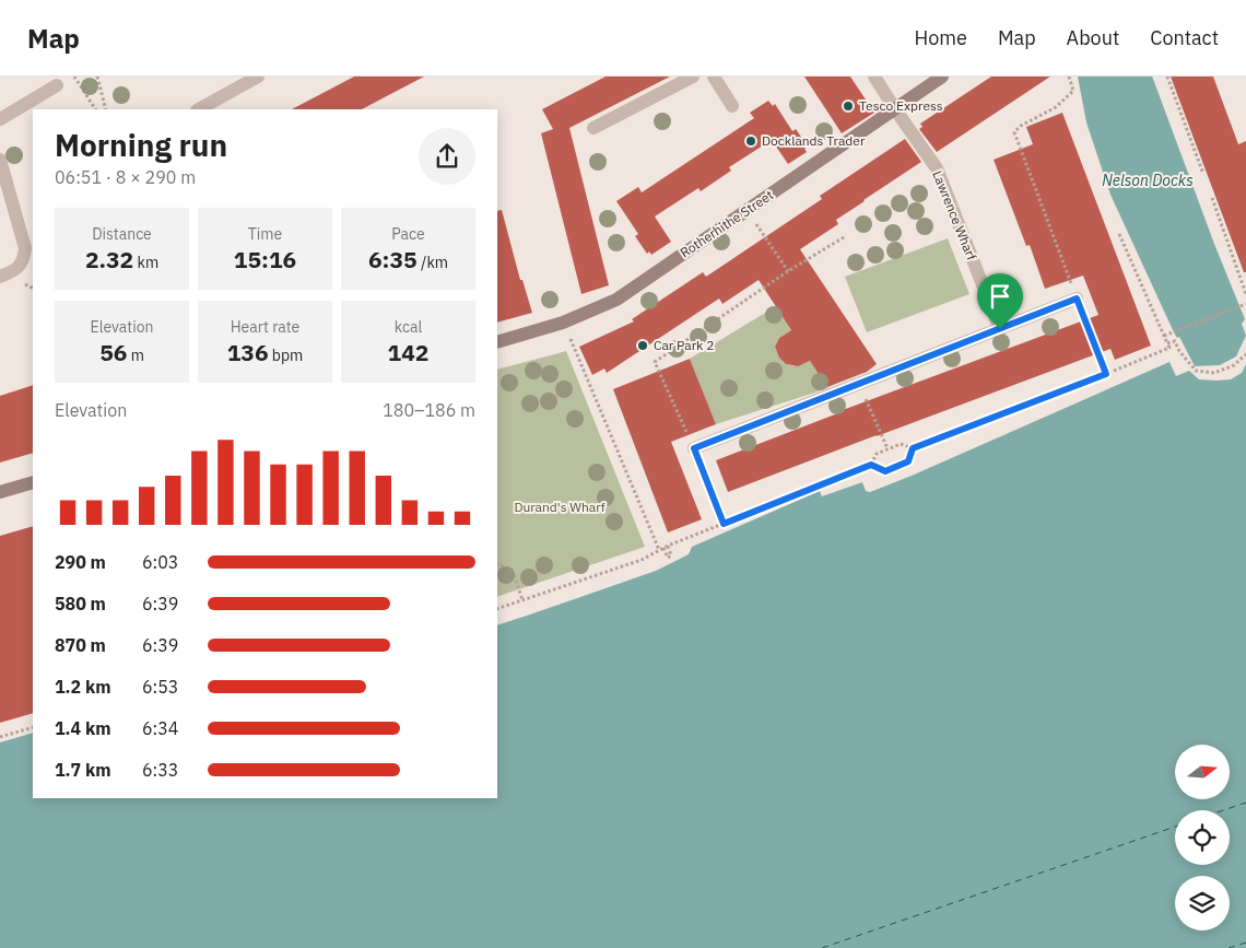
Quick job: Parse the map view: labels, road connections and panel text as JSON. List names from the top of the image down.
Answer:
{
  "streets": {
    "street": ["Lawrence Wharf", "Rotherhithe Street"]
  },
  "crossings": [
    ["Lawrence Wharf", "Rotherhithe Street"]
  ],
  "water": ["Nelson Docks"],
  "parks": ["Durand's Wharf"],
  "places": ["Tesco Express", "Docklands Trader", "Car Park 2"],
  "north": "right",
  "page": {
    "header": "Map",
    "nav": [
      "Home",
      "Map",
      "About",
      "Contact"
    ],
    "heading": ["Morning run", "06:51 · 8 × 290 m"],
    "stats": [
      ["Distance", "2.32 km"],
      ["Time", "15:16"],
      ["Pace", "6:35 /km"],
      ["Elevation", "56 m"],
      ["Heart rate", "136 bpm"],
      ["kcal", "142"]
    ],
    "chart": ["Elevation", "180–186 m"],
    "list": [
      {
        "name": "290 m",
        "note": "6:03"
      },
      {
        "name": "580 m",
        "note": "6:39"
      },
      {
        "name": "870 m",
        "note": "6:39"
      },
      {
        "name": "1.2 km",
        "note": "6:53"
      },
      {
        "name": "1.4 km",
        "note": "6:34"
      },
      {
        "name": "1.7 km",
        "note": "6:33"
      }
    ]
  }
}
